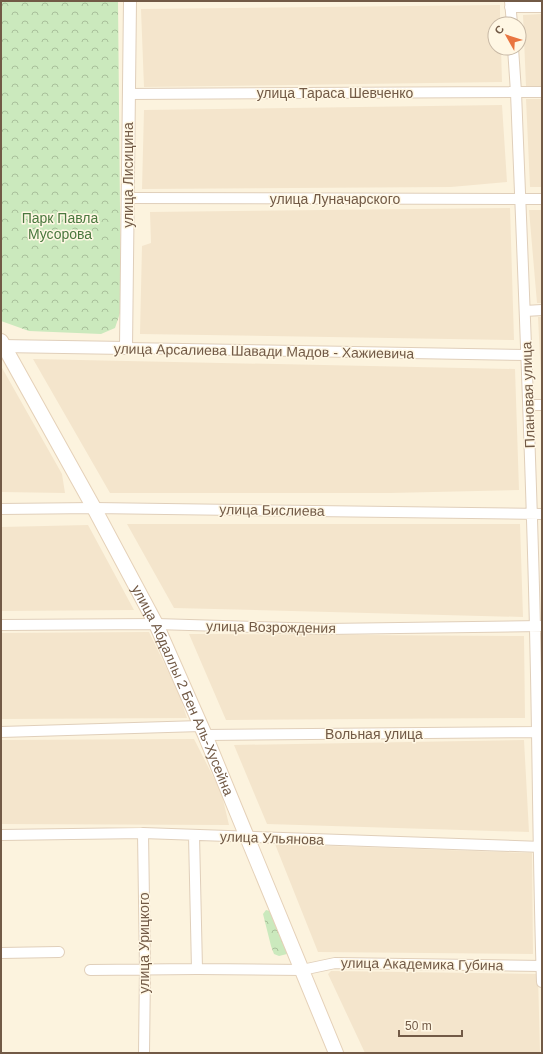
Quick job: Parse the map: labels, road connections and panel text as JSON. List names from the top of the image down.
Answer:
{
  "streets": {
    "main road": ["улица Абдаллы 2 Бен Аль-Хусейна"],
    "street": [
      "улица Тараса Шевченко",
      "улица Лисицина",
      "улица Луначарского",
      "улица Арсалиева Шавади Мадов - Хажиевича",
      "Плановая улица",
      "улица Бислиева",
      "улица Возрождения",
      "Вольная улица",
      "улица Ульянова",
      "улица Урицкого",
      "улица Академика Губина"
    ]
  },
  "crossings": [
    ["улица Тараса Шевченко", "улица Лисицина"],
    ["улица Тараса Шевченко", "Плановая улица"],
    ["улица Лисицина", "улица Луначарского"],
    ["улица Лисицина", "улица Арсалиева Шавади Мадов - Хажиевича"],
    ["улица Луначарского", "Плановая улица"],
    ["улица Арсалиева Шавади Мадов - Хажиевича", "Плановая улица"],
    ["улица Арсалиева Шавади Мадов - Хажиевича", "улица Абдаллы 2 Бен Аль-Хусейна"],
    ["Плановая улица", "улица Бислиева"],
    ["Плановая улица", "улица Возрождения"],
    ["Плановая улица", "Вольная улица"],
    ["Плановая улица", "улица Ульянова"],
    ["Плановая улица", "улица Академика Губина"],
    ["улица Бислиева", "улица Абдаллы 2 Бен Аль-Хусейна"],
    ["улица Возрождения", "улица Абдаллы 2 Бен Аль-Хусейна"],
    ["улица Абдаллы 2 Бен Аль-Хусейна", "Вольная улица"],
    ["улица Абдаллы 2 Бен Аль-Хусейна", "улица Ульянова"],
    ["улица Абдаллы 2 Бен Аль-Хусейна", "улица Академика Губина"],
    ["улица Ульянова", "улица Урицкого"],
    ["улица Урицкого", "улица Академика Губина"]
  ],
  "parks": ["Парк Павла Мусорова"],
  "scale_bar": "50 m",
  "north": "top left"
}
